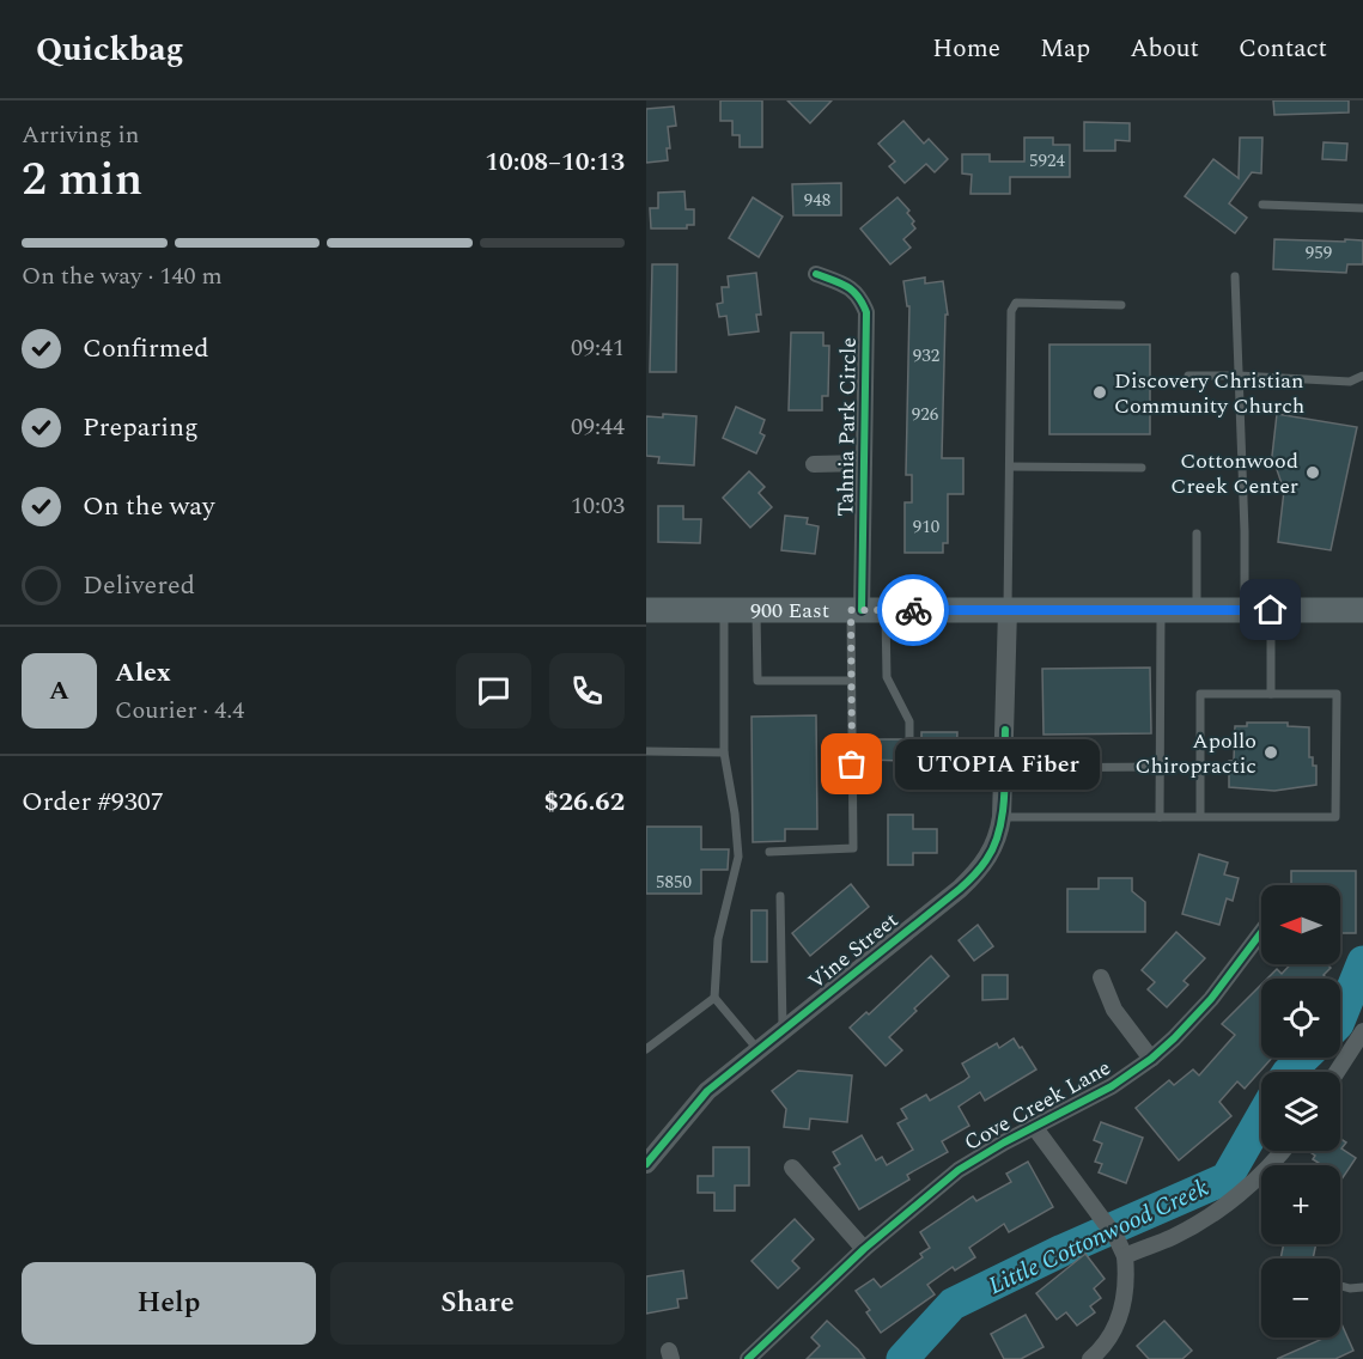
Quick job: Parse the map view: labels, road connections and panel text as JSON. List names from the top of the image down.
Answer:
{
  "streets": {
    "main road": ["900 East"],
    "street": ["Tahnia Park Circle", "Vine Street", "Cove Creek Lane"]
  },
  "crossings": [
    ["Tahnia Park Circle", "900 East"],
    ["900 East", "Vine Street"]
  ],
  "water": ["Little Cottonwood Creek"],
  "places": [
    "Discovery Christian Community Church",
    "Cottonwood Creek Center",
    "Apollo Chiropractic",
    "UTOPIA Fiber"
  ],
  "house_numbers": [
    "5924",
    "948",
    "959",
    "932",
    "926",
    "910",
    "5850"
  ],
  "north": "left",
  "page": {
    "header": "Quickbag",
    "nav": [
      "Home",
      "Map",
      "About",
      "Contact"
    ],
    "heading": ["2 min", "Arriving in", "10:08–10:13"],
    "panel": [
      "Alex",
      "Courier · 4.4",
      "Order #9307",
      "$26.62"
    ],
    "bar": "On the way · 140 m",
    "list": [
      ["Confirmed", "09:41"],
      ["Preparing", "09:44"],
      ["On the way", "10:03"],
      "Delivered"
    ],
    "round": "A",
    "bubble": "UTOPIA Fiber",
    "map_buttons": ["+", "−"],
    "buttons": ["Help", "Share"]
  }
}
